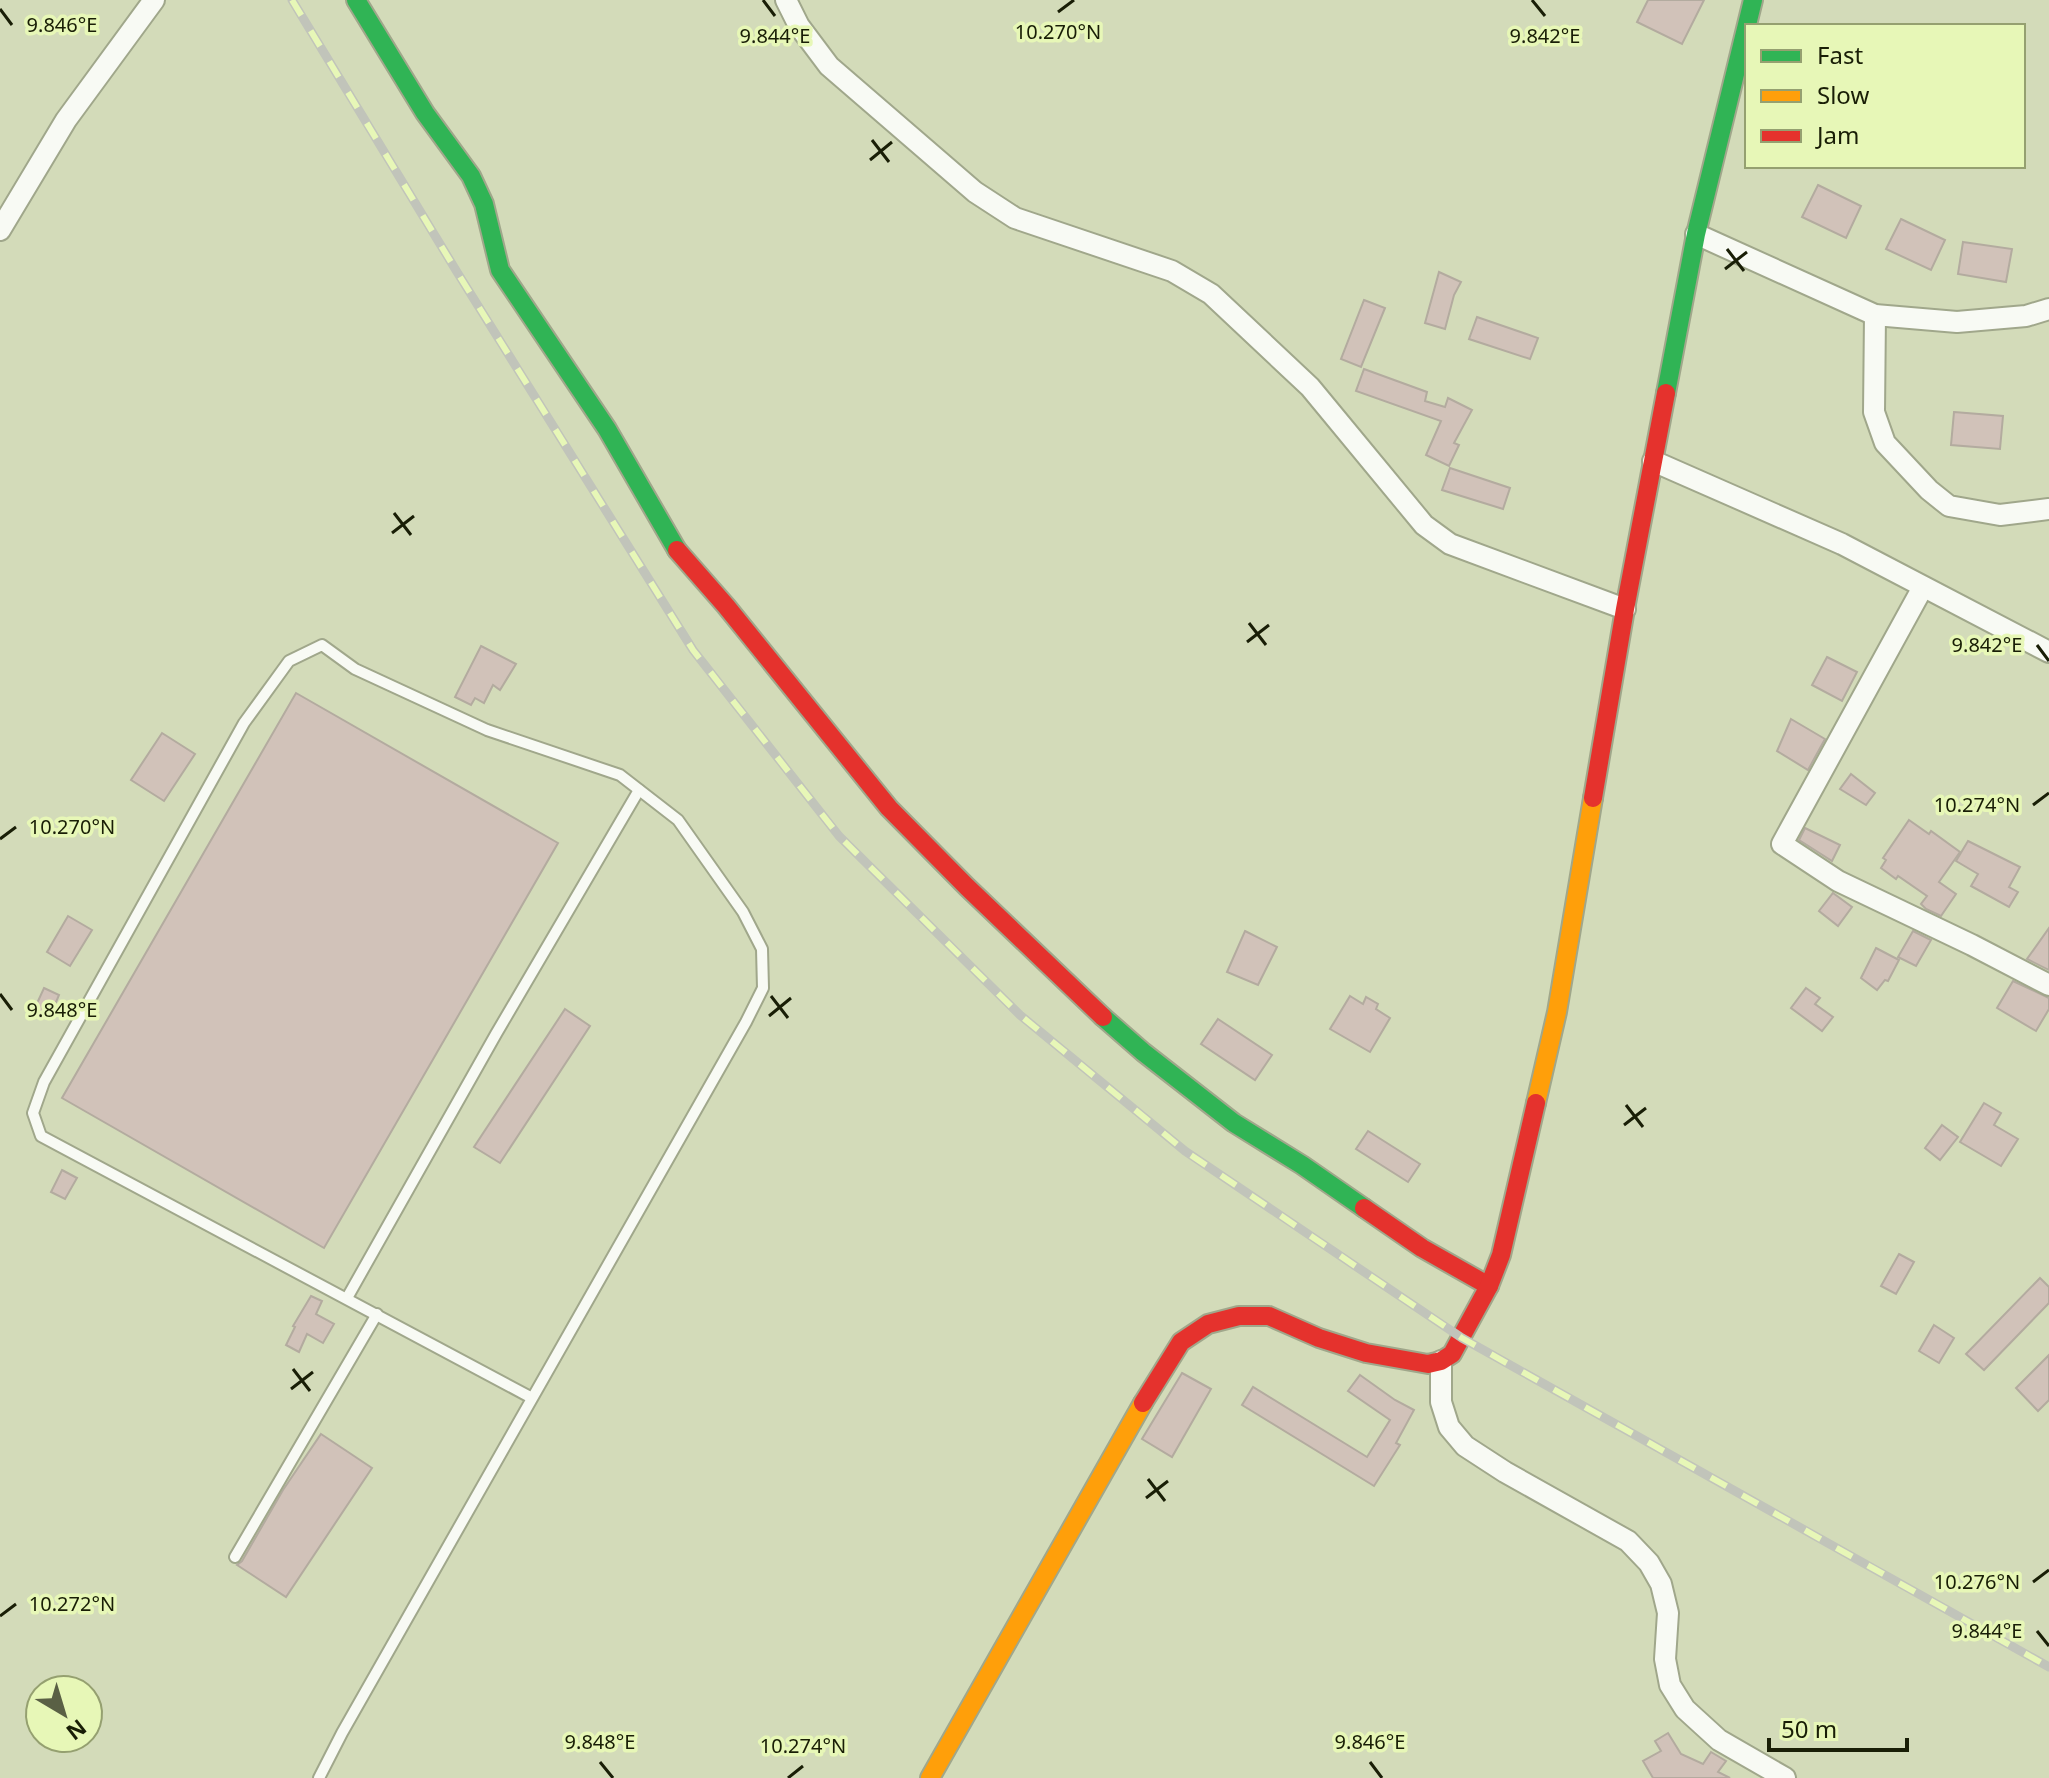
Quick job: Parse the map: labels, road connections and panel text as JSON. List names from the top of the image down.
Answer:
{
  "legend": ["Fast", "Slow", "Jam"],
  "scale_bar": "50 m",
  "north": "bottom right",
  "coordinates": [
    "9.846°E",
    "10.270°N",
    "9.844°E",
    "9.842°E",
    "10.274°N",
    "9.848°E",
    "10.276°N",
    "10.272°N"
  ]
}
